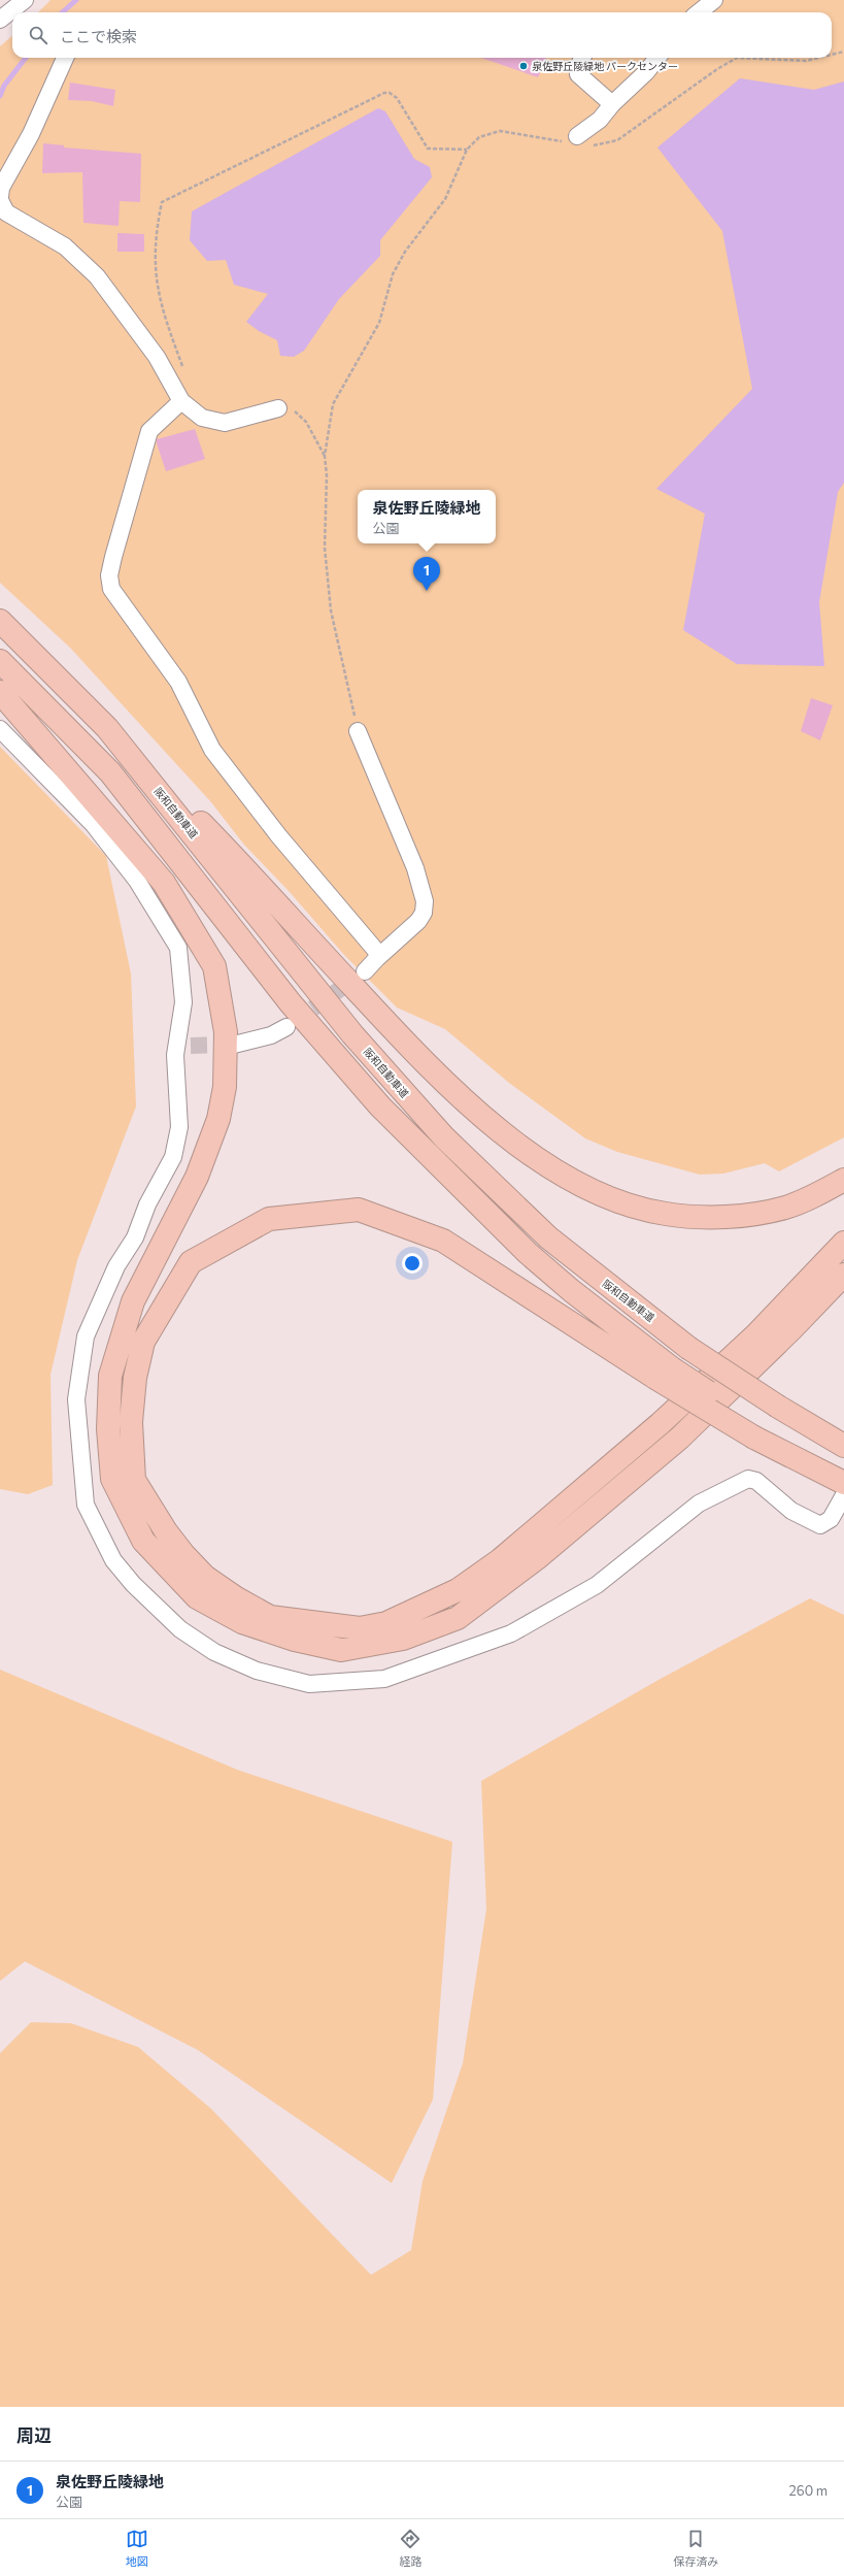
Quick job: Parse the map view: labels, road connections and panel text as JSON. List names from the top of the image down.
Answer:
{
  "streets": {
    "highway": ["阪和自動車道"]
  },
  "places": ["泉佐野丘陵緑地 パークセンター"],
  "page": {
    "search": "ここで検索",
    "popup": ["泉佐野丘陵緑地", "公園"],
    "pins": "1",
    "heading": "周辺",
    "list": [
      {
        "mark": "1",
        "name": "泉佐野丘陵緑地",
        "note": "公園",
        "value": "260 m"
      }
    ],
    "nav": ["地図", "経路", "保存済み"]
  }
}
